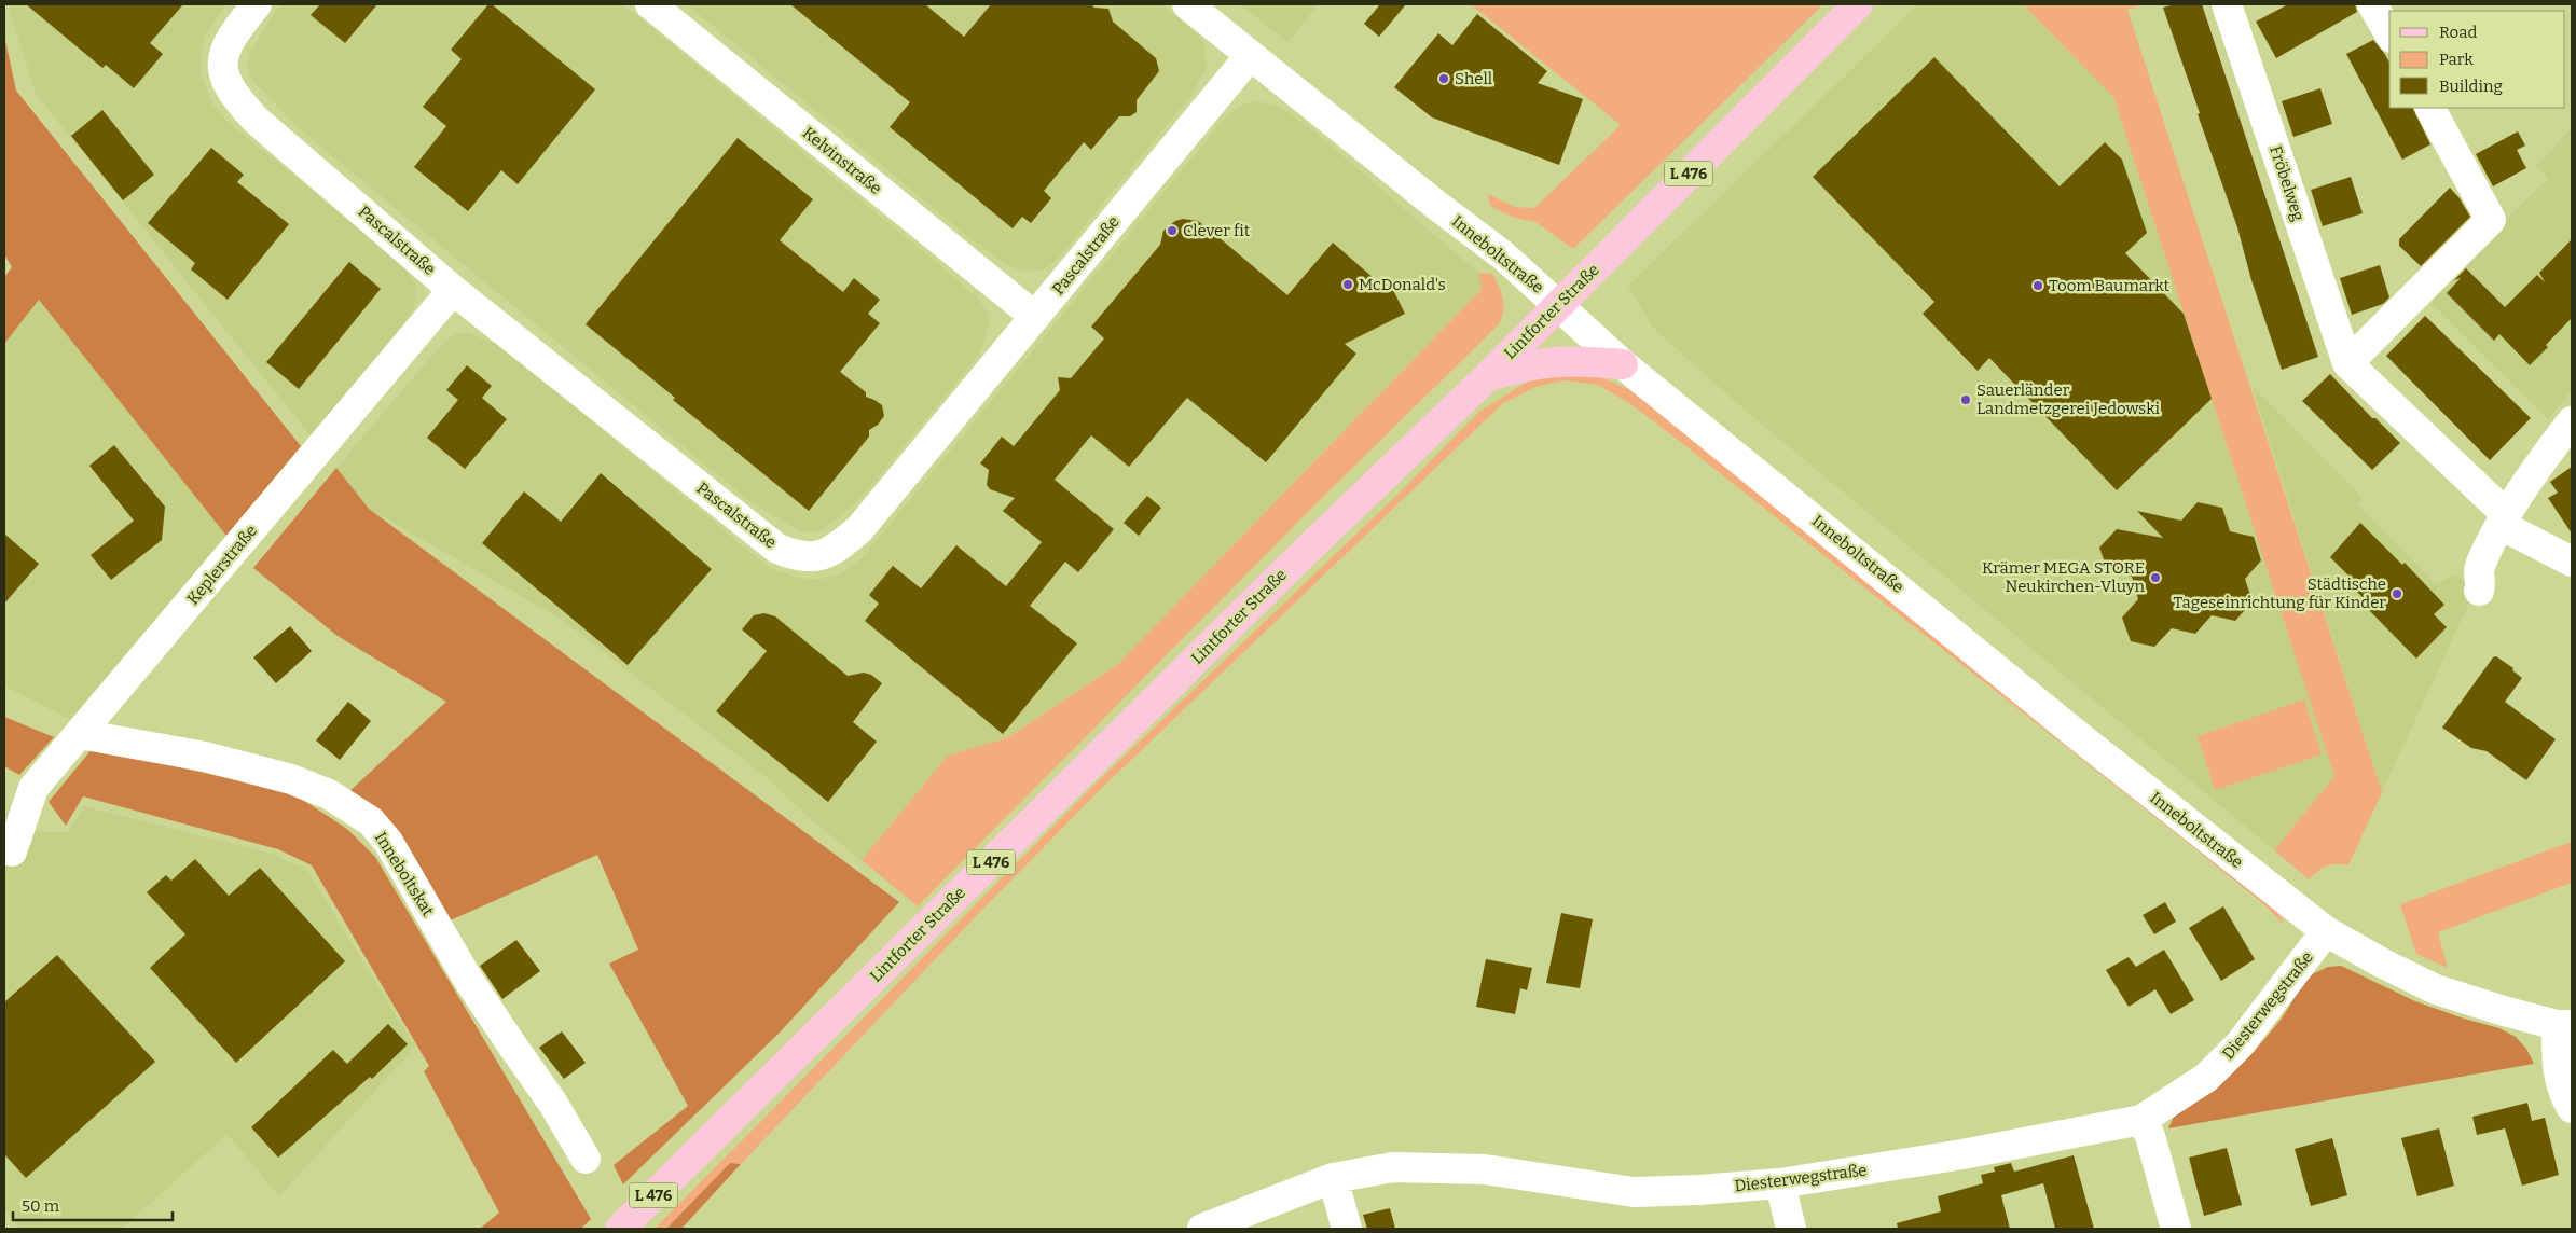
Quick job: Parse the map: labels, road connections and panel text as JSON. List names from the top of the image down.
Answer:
{
  "streets": {
    "main road": ["L 476", "Lintforter Straße"],
    "street": [
      "Kelvinstraße",
      "Fröbelweg",
      "Pascalstraße",
      "Inneboltstraße",
      "Keplerstraße",
      "Inneboltskat",
      "Diesterwegstraße"
    ]
  },
  "crossings": [
    ["Kelvinstraße", "Pascalstraße"],
    ["Pascalstraße", "Inneboltstraße"],
    ["Pascalstraße", "Keplerstraße"],
    ["Inneboltstraße", "Lintforter Straße"],
    ["Inneboltstraße", "Diesterwegstraße"],
    ["Keplerstraße", "Inneboltskat"]
  ],
  "places": [
    "Shell",
    "Clever fit",
    "McDonald's",
    "Toom Baumarkt",
    "Sauerländer Landmetzgerei Jedowski",
    "Krämer MEGA STORE Neukirchen-Vluyn",
    "Städtische Tageseinrichtung für Kinder"
  ],
  "legend": ["Road", "Park", "Building"],
  "scale_bar": "50 m"
}
